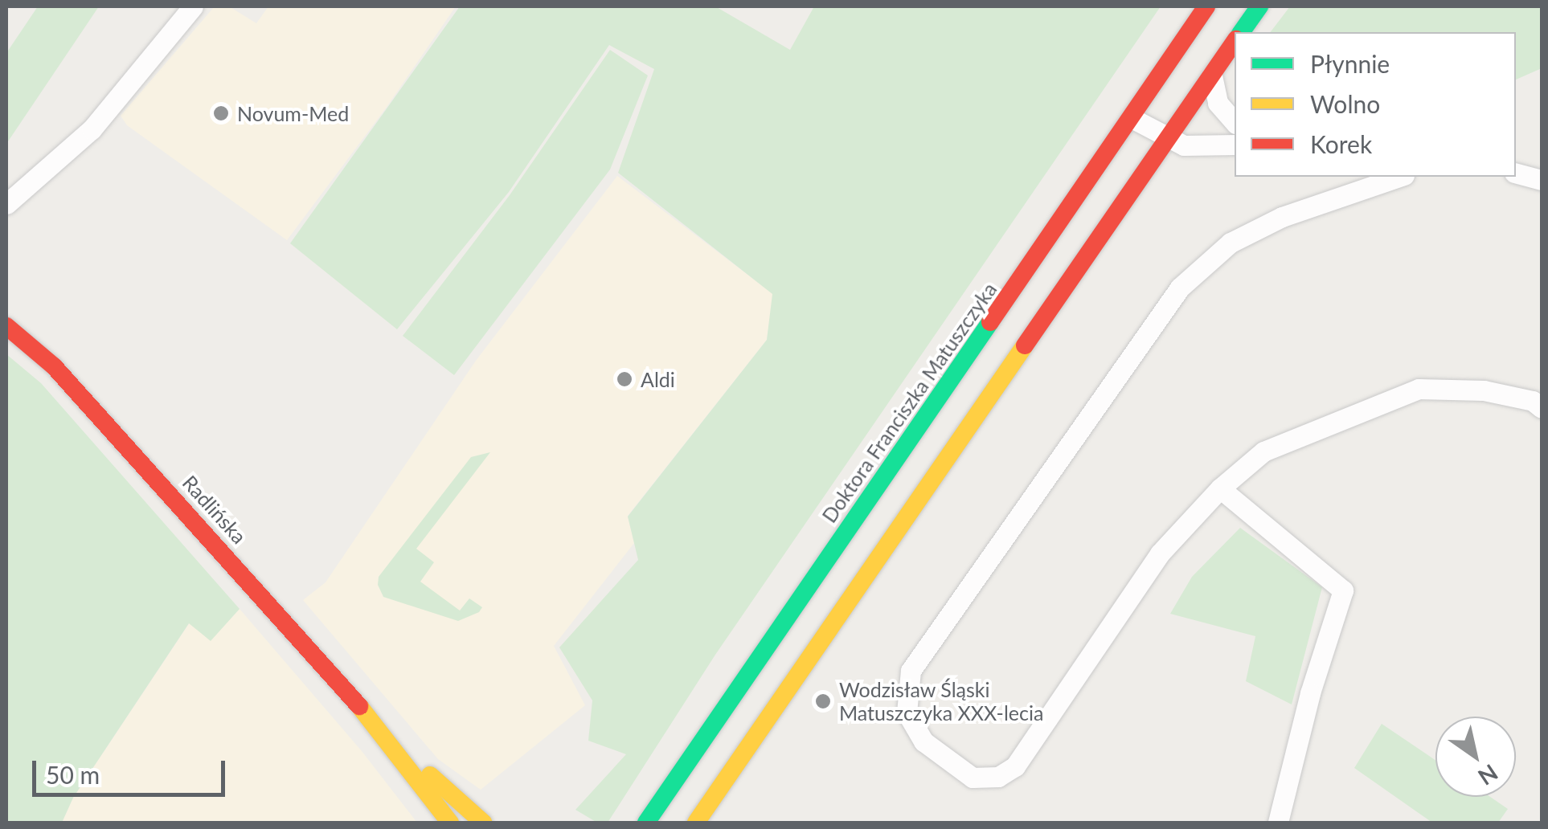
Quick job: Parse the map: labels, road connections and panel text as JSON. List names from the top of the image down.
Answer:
{
  "streets": {
    "main road": ["Doktora Franciszka Matuszczyka", "Radlińska"]
  },
  "places": ["Novum-Med", "Aldi", "Wodzisław Śląski Matuszczyka XXX-lecia"],
  "legend": ["Płynnie", "Wolno", "Korek"],
  "scale_bar": "50 m",
  "north": "bottom right"
}
